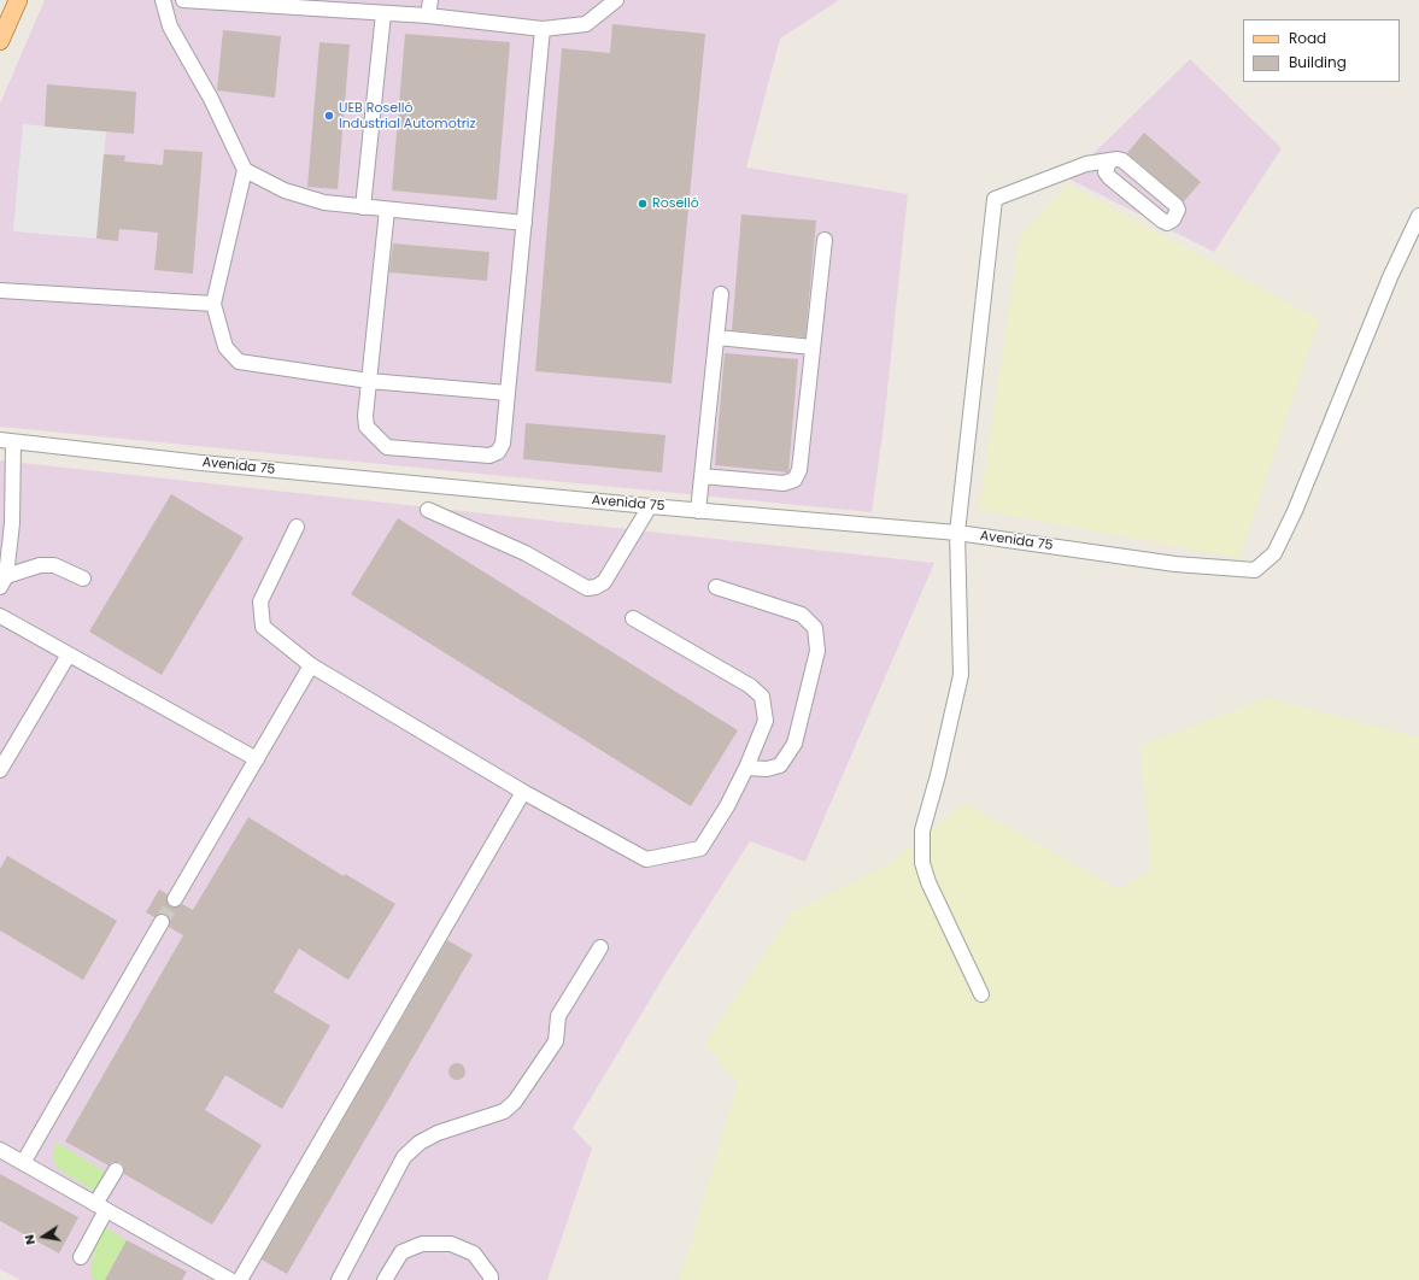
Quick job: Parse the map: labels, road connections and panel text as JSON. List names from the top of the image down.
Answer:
{
  "streets": {
    "street": ["Avenida 75"]
  },
  "places": ["UEB Roselló Industrial Automotriz", "Roselló"],
  "legend": ["Road", "Building"],
  "north": "left"
}
